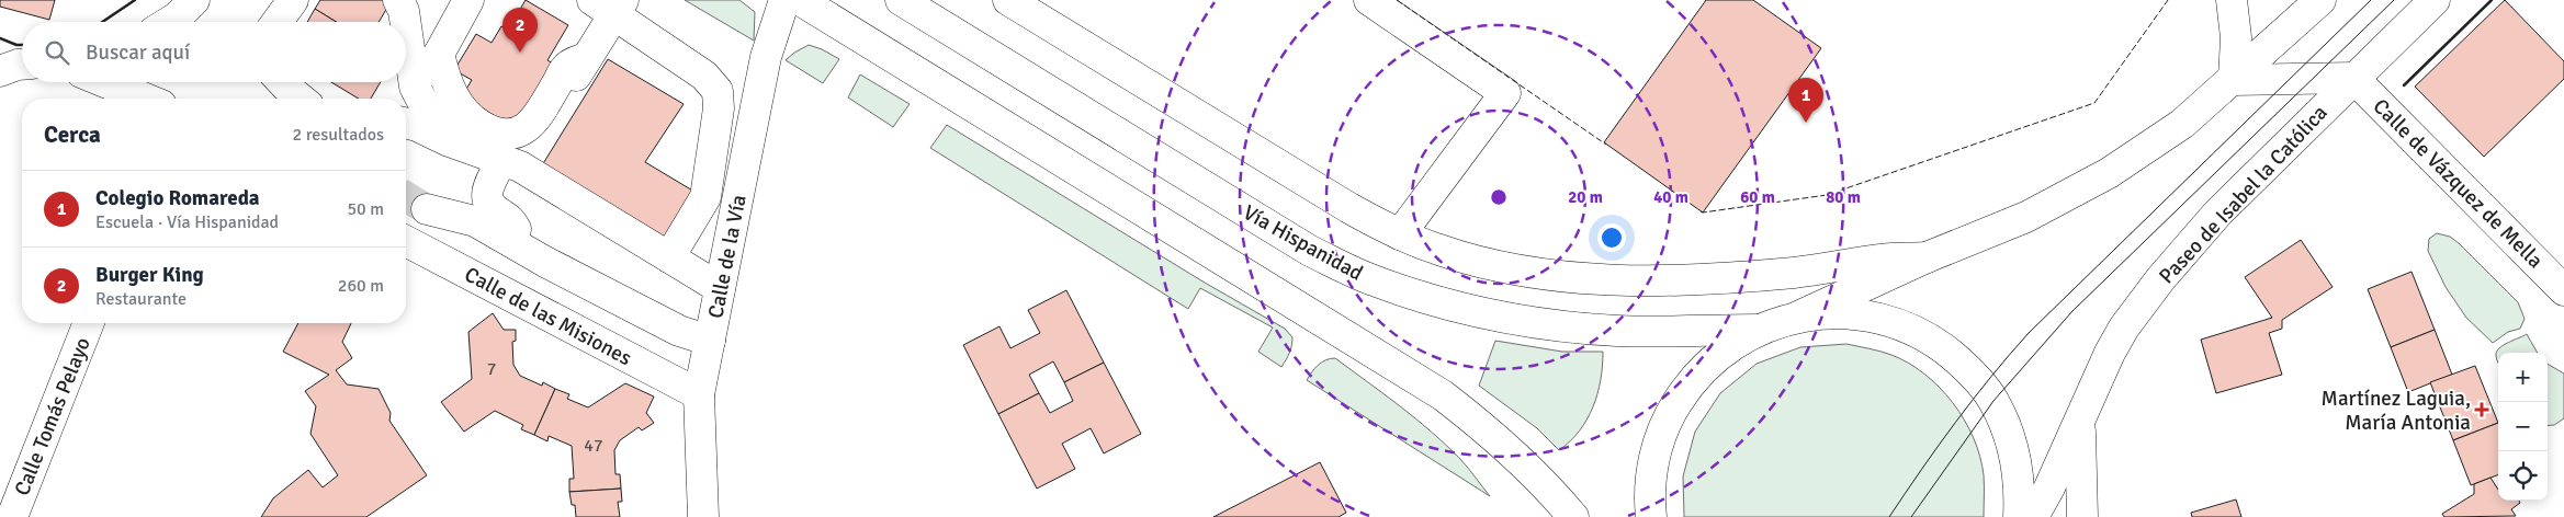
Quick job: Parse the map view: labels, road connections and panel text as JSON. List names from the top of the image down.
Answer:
{
  "streets": {
    "main road": [
      "Calle de Vázquez de Mella",
      "Paseo de Isabel la Católica",
      "Vía Hispanidad",
      "Calle de la Vía",
      "Calle de las Misiones",
      "Calle Tomás Pelayo"
    ]
  },
  "crossings": [
    ["Calle de Vázquez de Mella", "Paseo de Isabel la Católica"],
    ["Calle de la Vía", "Calle de las Misiones"]
  ],
  "places": {
    "health": ["Martínez Laguia, María Antonia"]
  },
  "house_numbers": ["7", "47"],
  "page": {
    "pins": ["2", "1"],
    "search": "Buscar aquí",
    "heading": ["Cerca", "2 resultados"],
    "list": [
      {
        "mark": "1",
        "name": "Colegio Romareda",
        "note": "Escuela · Vía Hispanidad",
        "value": "50 m"
      },
      {
        "mark": "2",
        "name": "Burger King",
        "note": "Restaurante",
        "value": "260 m"
      }
    ],
    "map_buttons": ["+", "−"]
  },
  "rings": [
    "20 m",
    "40 m",
    "60 m",
    "80 m"
  ]
}
